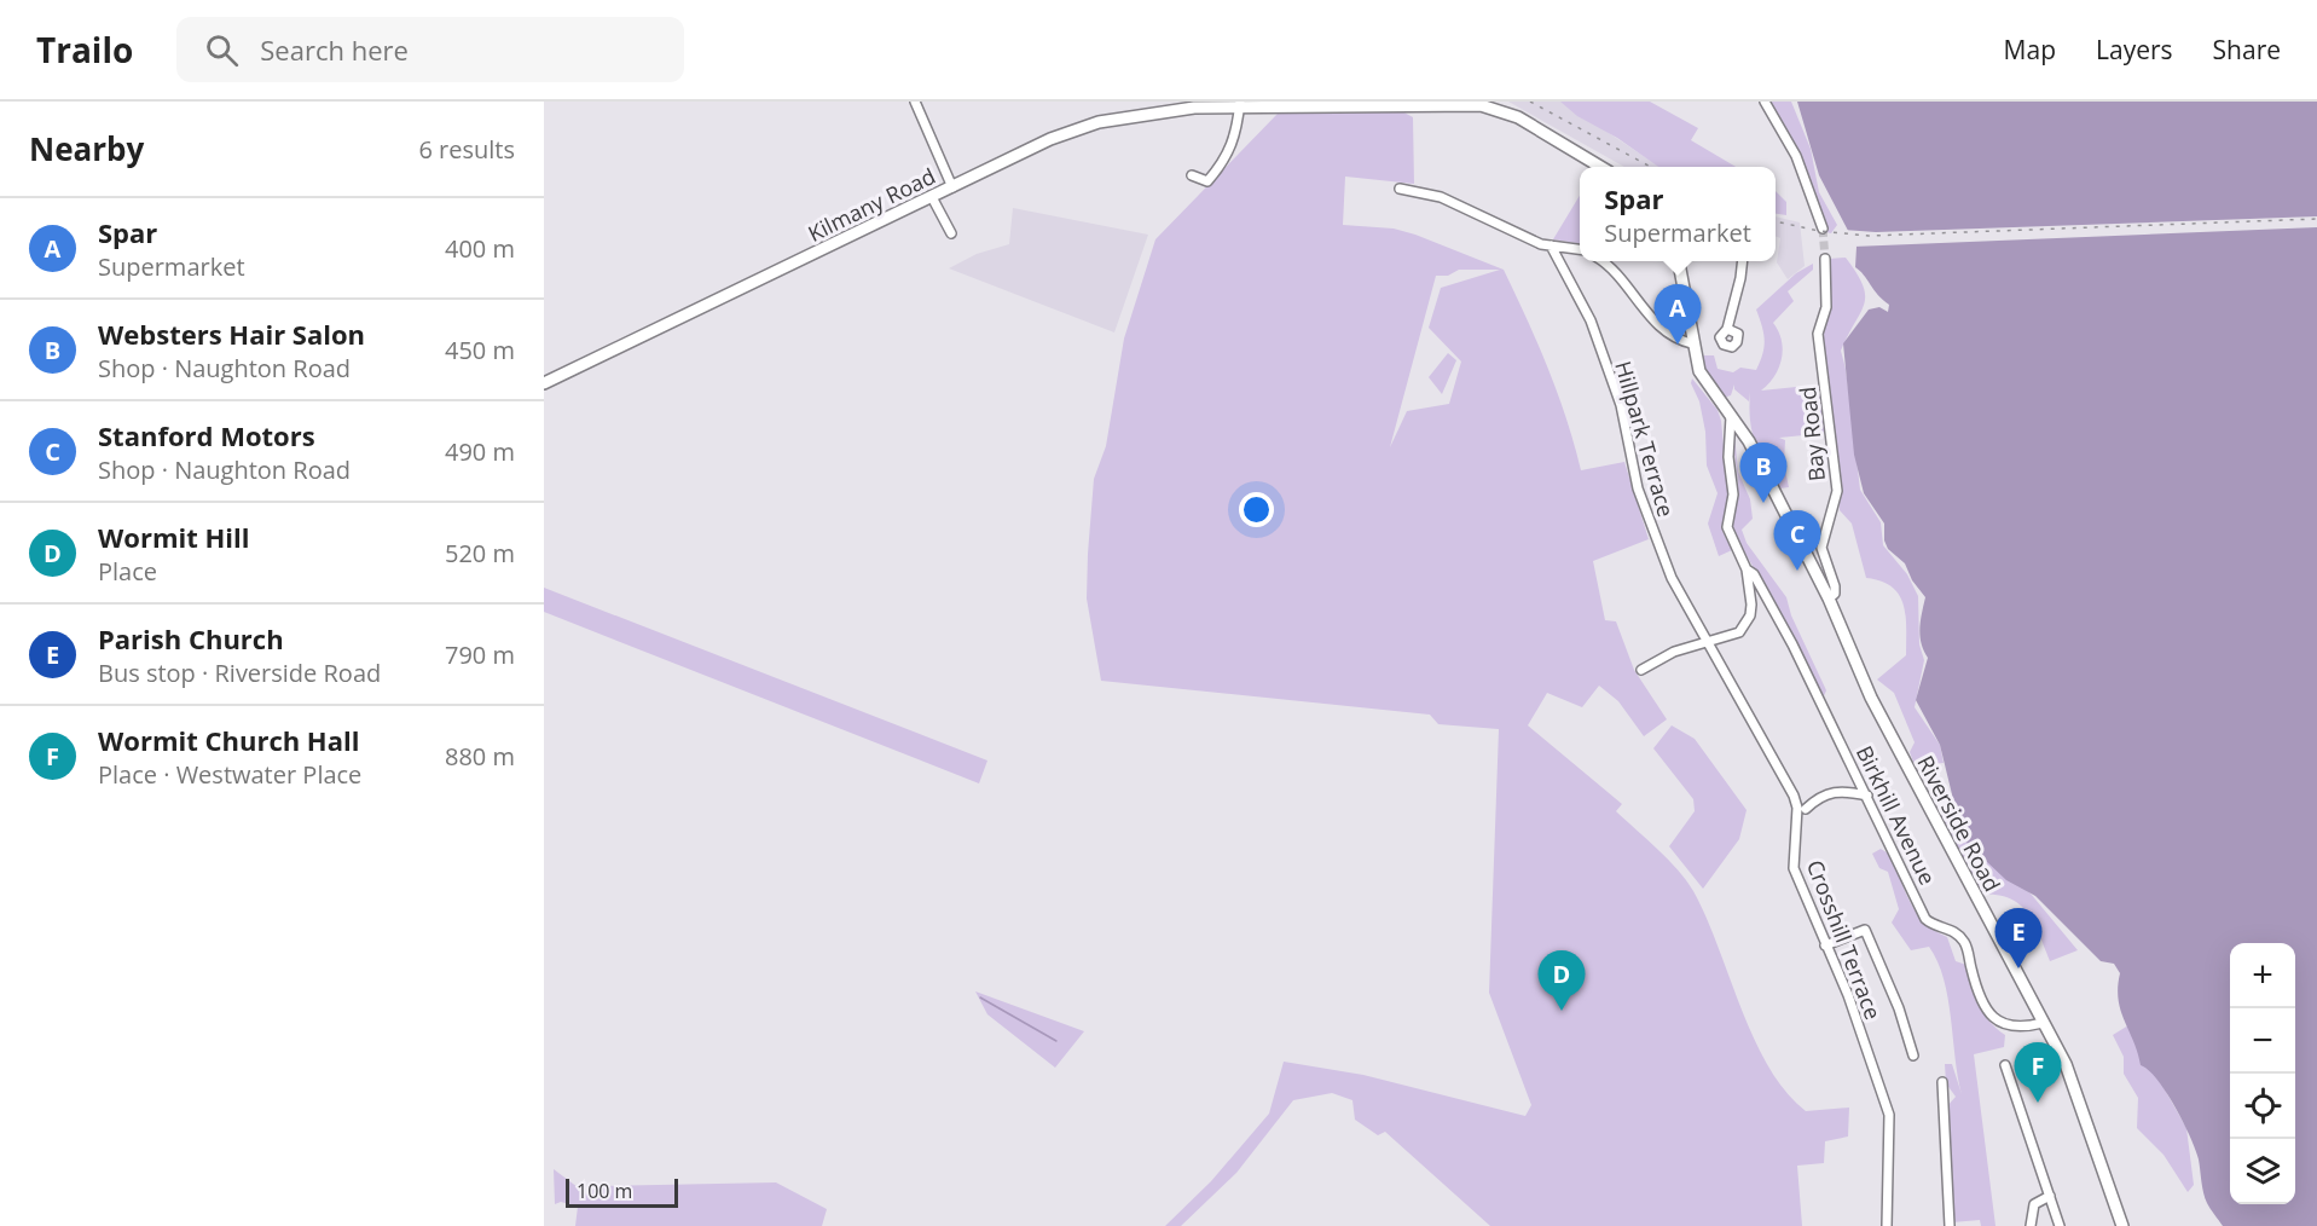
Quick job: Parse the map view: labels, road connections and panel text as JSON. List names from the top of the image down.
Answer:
{
  "streets": {
    "main road": ["Kilmany Road", "Riverside Road"],
    "street": [
      "Bay Road",
      "Hillpark Terrace",
      "Birkhill Avenue",
      "Crosshill Terrace"
    ]
  },
  "crossings": [
    ["Bay Road", "Riverside Road"],
    ["Hillpark Terrace", "Crosshill Terrace"],
    ["Birkhill Avenue", "Riverside Road"]
  ],
  "scale_bar": "100 m",
  "page": {
    "header": "Trailo",
    "search": "Search here",
    "nav": ["Map", "Layers", "Share"],
    "heading": ["Nearby", "6 results"],
    "popup": ["Spar", "Supermarket"],
    "list": [
      {
        "mark": "A",
        "name": "Spar",
        "note": "Supermarket",
        "value": "400 m"
      },
      {
        "mark": "B",
        "name": "Websters Hair Salon",
        "note": "Shop · Naughton Road",
        "value": "450 m"
      },
      {
        "mark": "C",
        "name": "Stanford Motors",
        "note": "Shop · Naughton Road",
        "value": "490 m"
      },
      {
        "mark": "D",
        "name": "Wormit Hill",
        "note": "Place",
        "value": "520 m"
      },
      {
        "mark": "E",
        "name": "Parish Church",
        "note": "Bus stop · Riverside Road",
        "value": "790 m"
      },
      {
        "mark": "F",
        "name": "Wormit Church Hall",
        "note": "Place · Westwater Place",
        "value": "880 m"
      }
    ],
    "pins": [
      "A",
      "B",
      "C",
      "E",
      "D",
      "F"
    ],
    "map_buttons": ["+", "−"],
    "scale": "100 m"
  }
}
